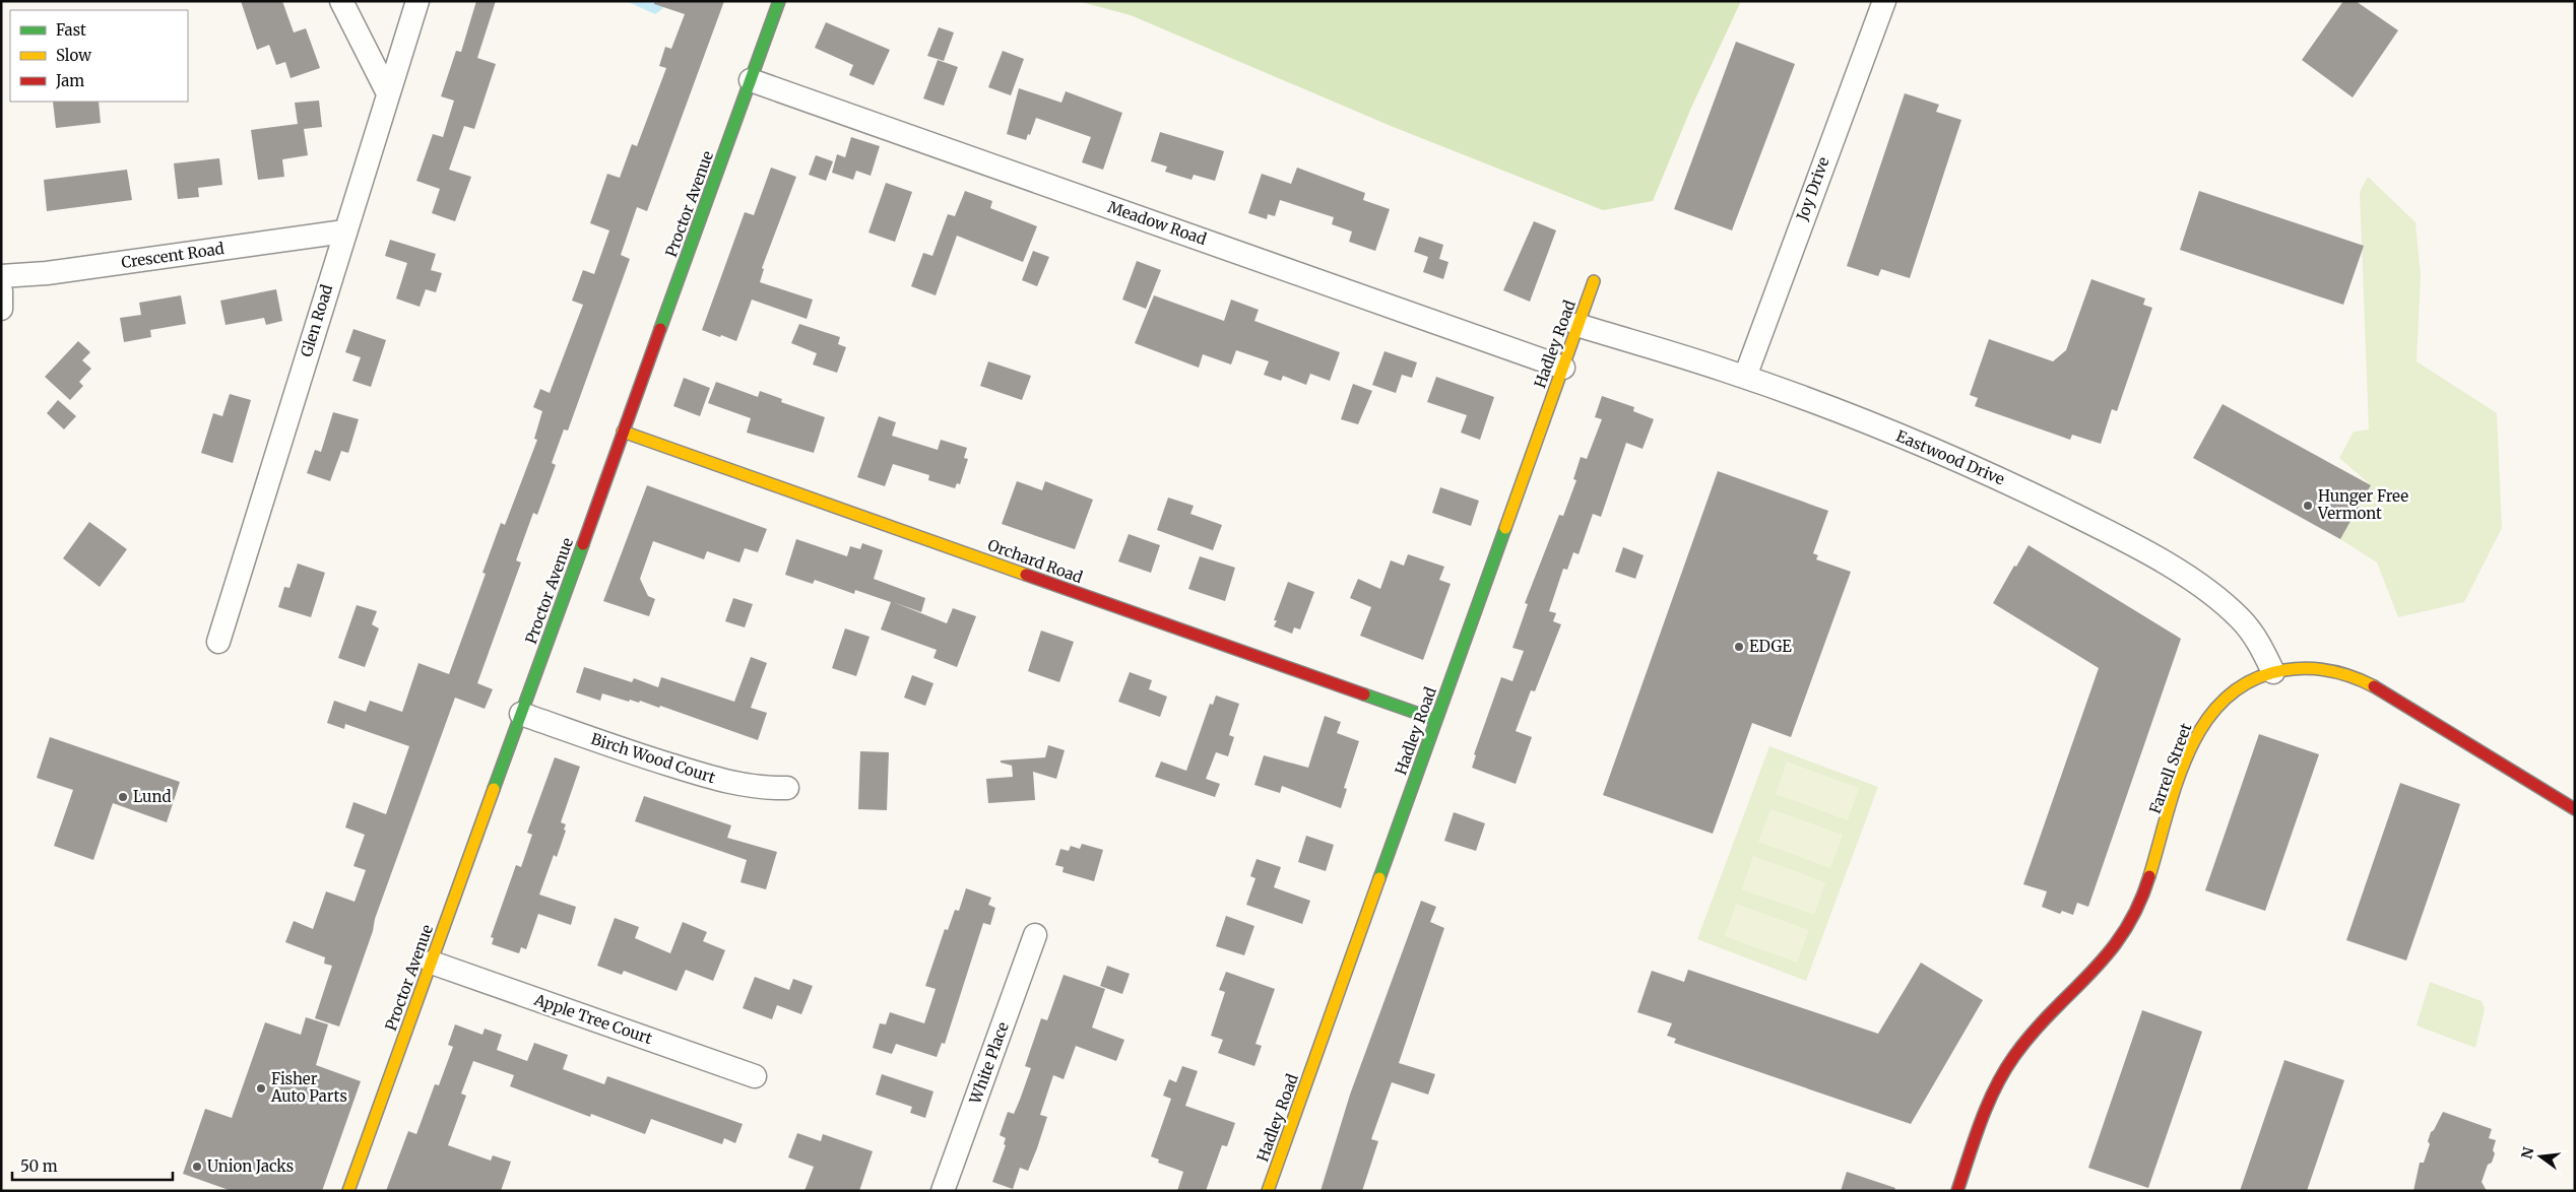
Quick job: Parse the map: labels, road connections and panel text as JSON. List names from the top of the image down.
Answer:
{
  "streets": {
    "street": [
      "Joy Drive",
      "Proctor Avenue",
      "Meadow Road",
      "Crescent Road",
      "Glen Road",
      "Hadley Road",
      "Eastwood Drive",
      "Orchard Road",
      "Birch Wood Court",
      "Farrell Street",
      "Apple Tree Court",
      "White Place"
    ]
  },
  "crossings": [
    ["Joy Drive", "Eastwood Drive"],
    ["Proctor Avenue", "Meadow Road"],
    ["Proctor Avenue", "Orchard Road"],
    ["Proctor Avenue", "Birch Wood Court"],
    ["Proctor Avenue", "Apple Tree Court"],
    ["Meadow Road", "Hadley Road"],
    ["Crescent Road", "Glen Road"],
    ["Hadley Road", "Eastwood Drive"],
    ["Hadley Road", "Orchard Road"],
    ["Eastwood Drive", "Farrell Street"]
  ],
  "places": [
    "Hunger Free Vermont",
    "EDGE",
    "Lund",
    "Fisher Auto Parts",
    "Union Jacks"
  ],
  "legend": ["Fast", "Slow", "Jam"],
  "scale_bar": "50 m",
  "north": "left"
}
